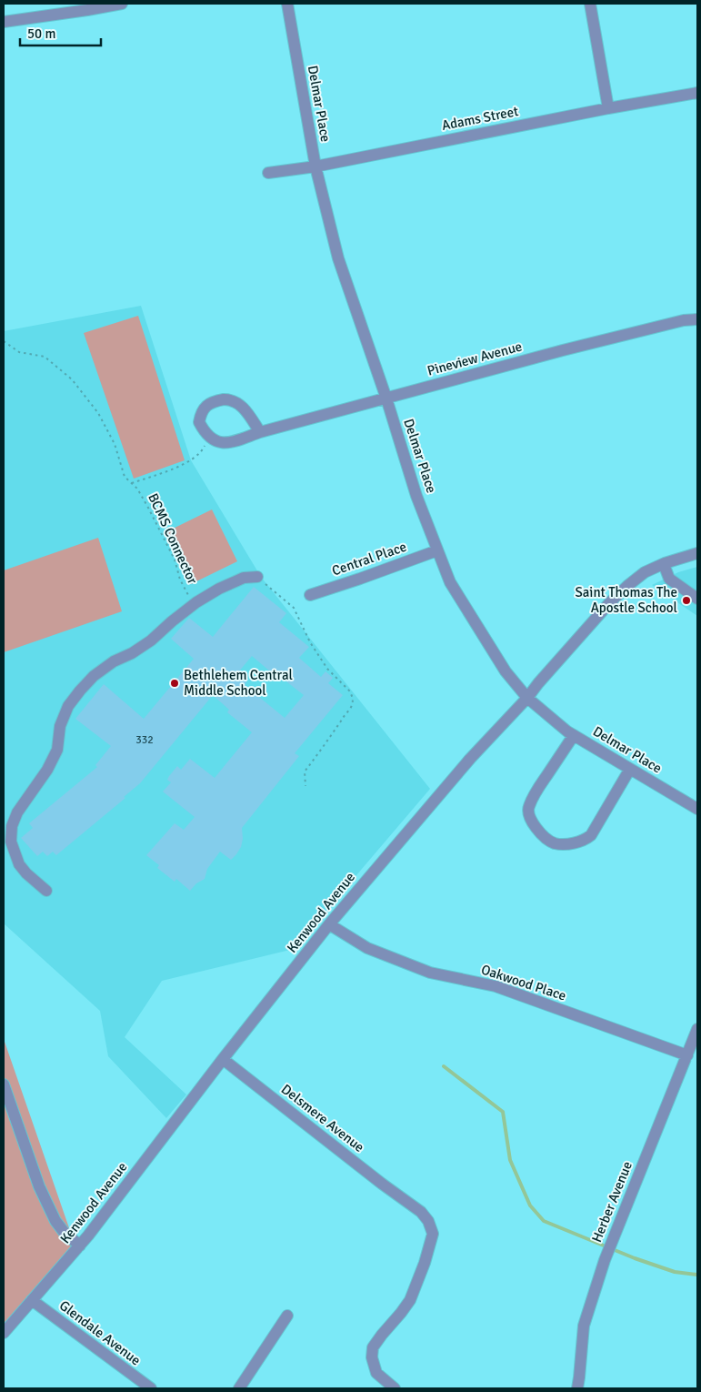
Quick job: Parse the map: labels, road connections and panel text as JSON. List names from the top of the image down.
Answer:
{
  "streets": {
    "street": [
      "Delmar Place",
      "Adams Street",
      "Pineview Avenue",
      "Central Place",
      "Kenwood Avenue",
      "Oakwood Place",
      "Delsmere Avenue",
      "Herber Avenue",
      "Glendale Avenue"
    ],
    "path": ["BCMS Connector"]
  },
  "crossings": [
    ["Delmar Place", "Adams Street"],
    ["Delmar Place", "Pineview Avenue"],
    ["Delmar Place", "Central Place"],
    ["Delmar Place", "Kenwood Avenue"],
    ["Kenwood Avenue", "Oakwood Place"],
    ["Kenwood Avenue", "Delsmere Avenue"],
    ["Kenwood Avenue", "Glendale Avenue"],
    ["Oakwood Place", "Herber Avenue"]
  ],
  "places": ["Saint Thomas The Apostle School", "Bethlehem Central Middle School"],
  "house_numbers": ["332"],
  "scale_bar": "50 m"
}
